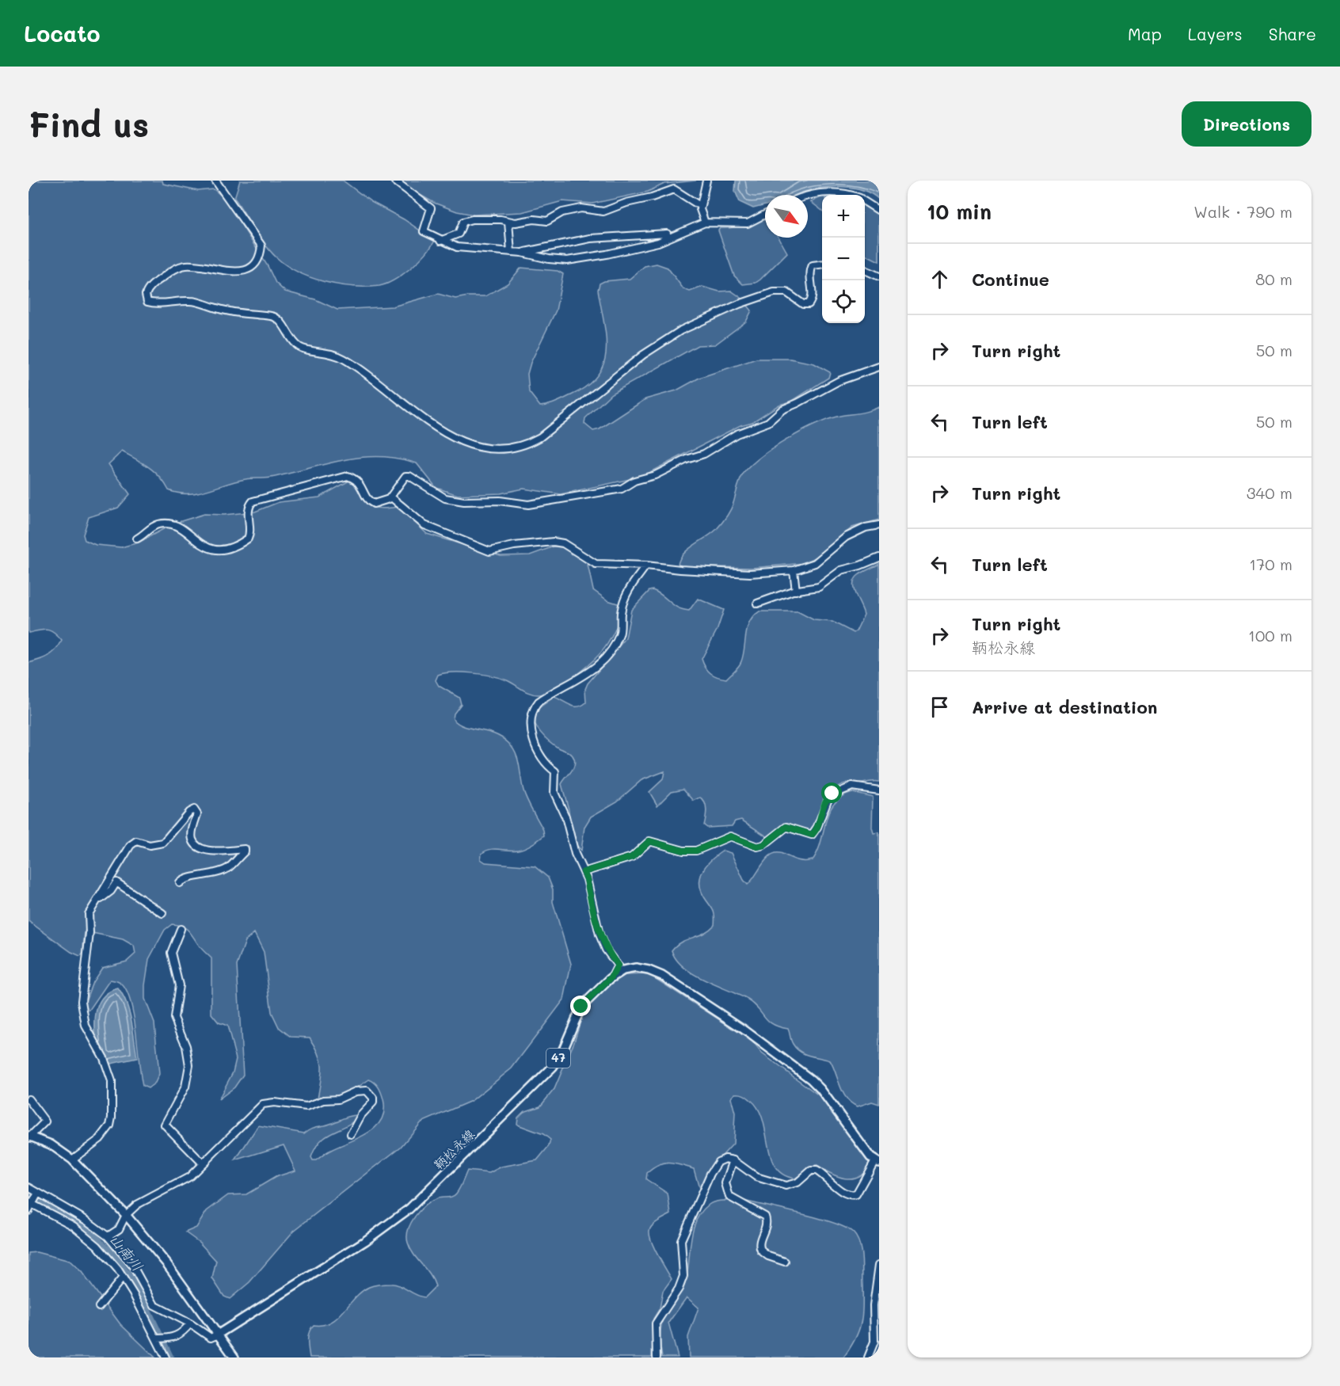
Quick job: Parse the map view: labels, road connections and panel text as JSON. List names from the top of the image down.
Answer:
{
  "streets": {
    "main road": ["47", "鞆松永線"]
  },
  "water": ["山南川"],
  "north": "bottom right",
  "page": {
    "header": "Locato",
    "nav": ["Map", "Layers", "Share"],
    "buttons": "Directions",
    "title": "Find us",
    "heading": ["10 min", "Walk · 790 m"],
    "map_buttons": ["+", "−"],
    "list": [
      ["Continue", "80 m"],
      ["Turn right", "50 m"],
      ["Turn left", "50 m"],
      ["Turn right", "340 m"],
      ["Turn left", "170 m"],
      ["Turn right", "鞆松永線", "100 m"],
      "Arrive at destination"
    ]
  }
}
